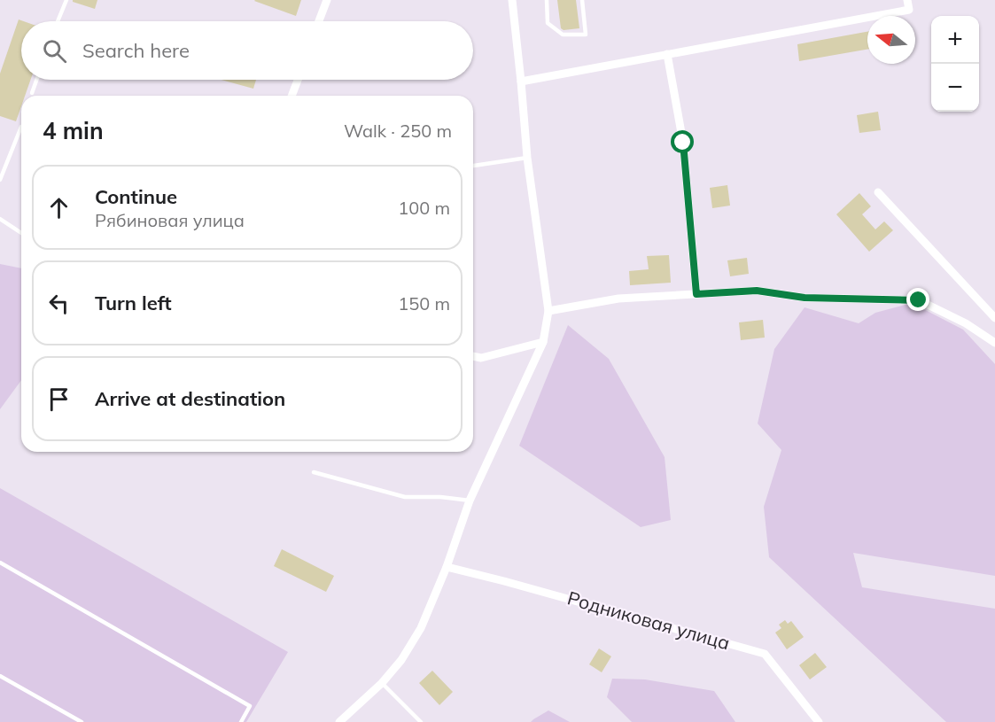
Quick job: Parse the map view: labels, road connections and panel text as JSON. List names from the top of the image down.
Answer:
{
  "streets": {
    "street": ["Родниковая улица"]
  },
  "north": "left",
  "page": {
    "map_buttons": ["+", "−"],
    "search": "Search here",
    "heading": ["4 min", "Walk · 250 m"],
    "list": [
      ["Continue", "Рябиновая улица", "100 m"],
      ["Turn left", "150 m"],
      "Arrive at destination"
    ]
  }
}
